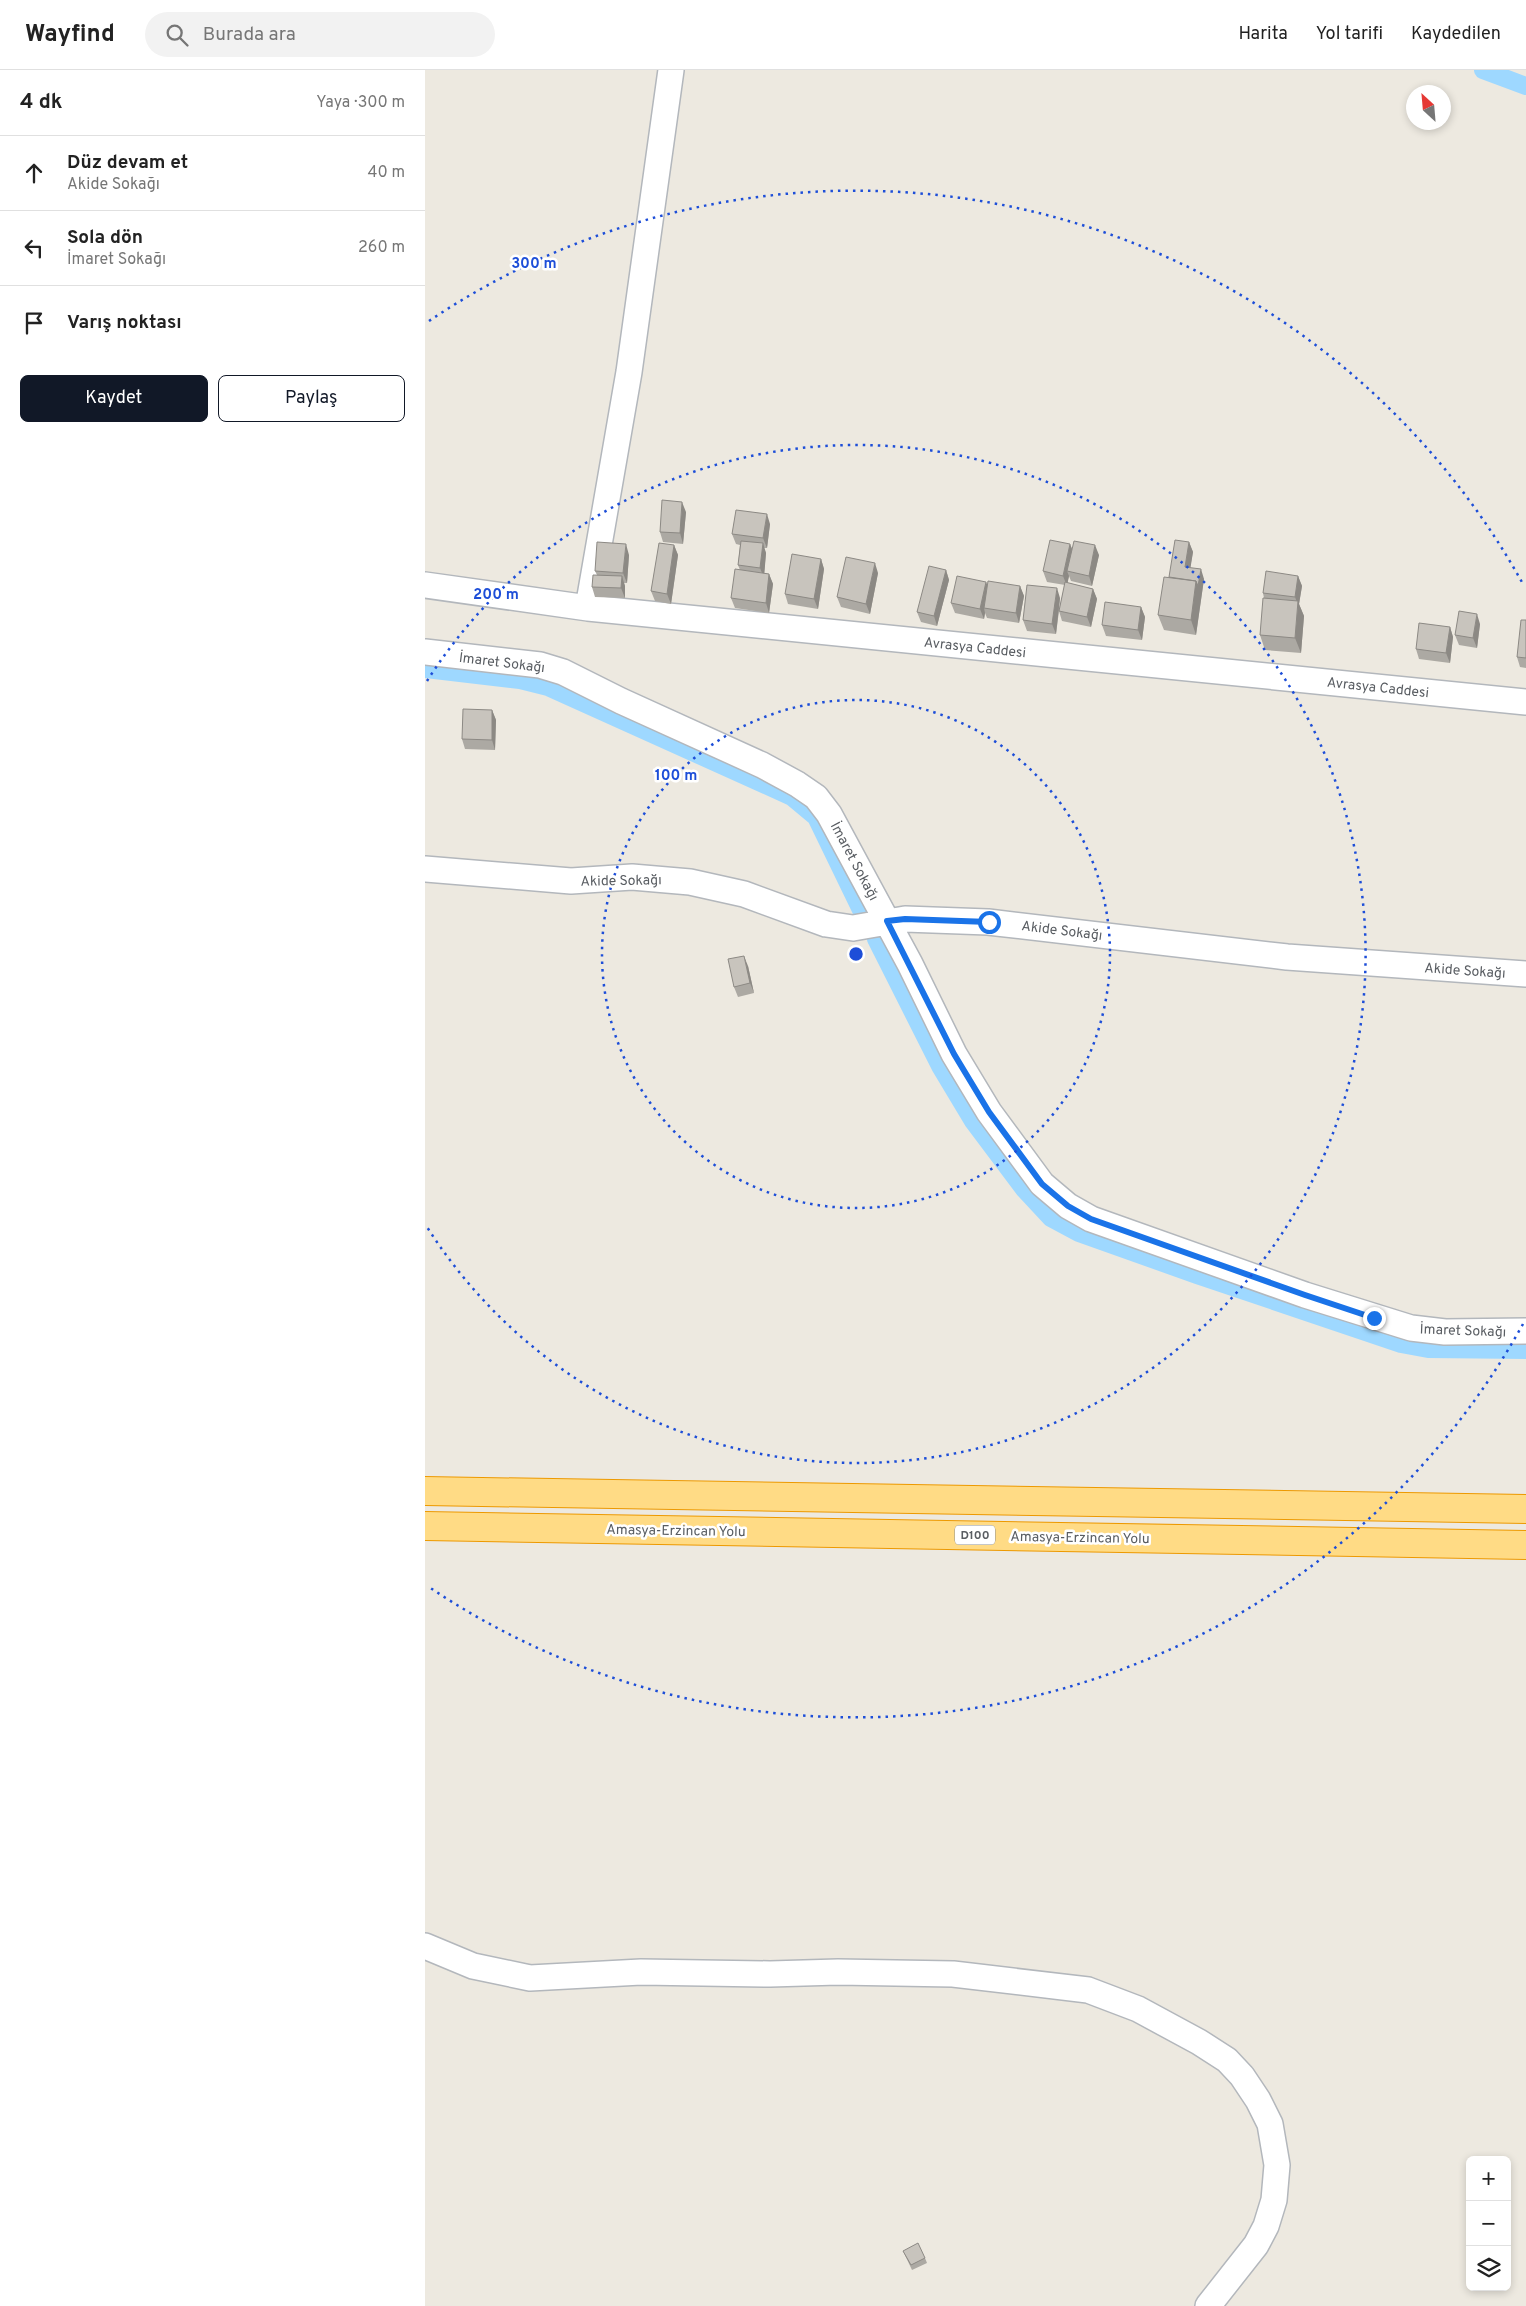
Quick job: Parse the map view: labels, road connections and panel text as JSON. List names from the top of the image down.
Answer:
{
  "streets": {
    "highway": ["Amasya-Erzincan Yolu", "D100"],
    "street": ["Avrasya Caddesi", "İmaret Sokağı", "Akide Sokağı"]
  },
  "crossings": [
    ["İmaret Sokağı", "Akide Sokağı"]
  ],
  "north": "top left",
  "page": {
    "header": "Wayfind",
    "search": "Burada ara",
    "nav": ["Harita", "Yol tarifi", "Kaydedilen"],
    "heading": ["4 dk", "Yaya · 300 m"],
    "list": [
      ["Düz devam et", "Akide Sokağı", "40 m"],
      ["Sola dön", "İmaret Sokağı", "260 m"],
      "Varış noktası"
    ],
    "buttons": ["Kaydet", "Paylaş"],
    "map_buttons": ["+", "−"]
  },
  "rings": ["300 m", "200 m", "100 m"]
}
